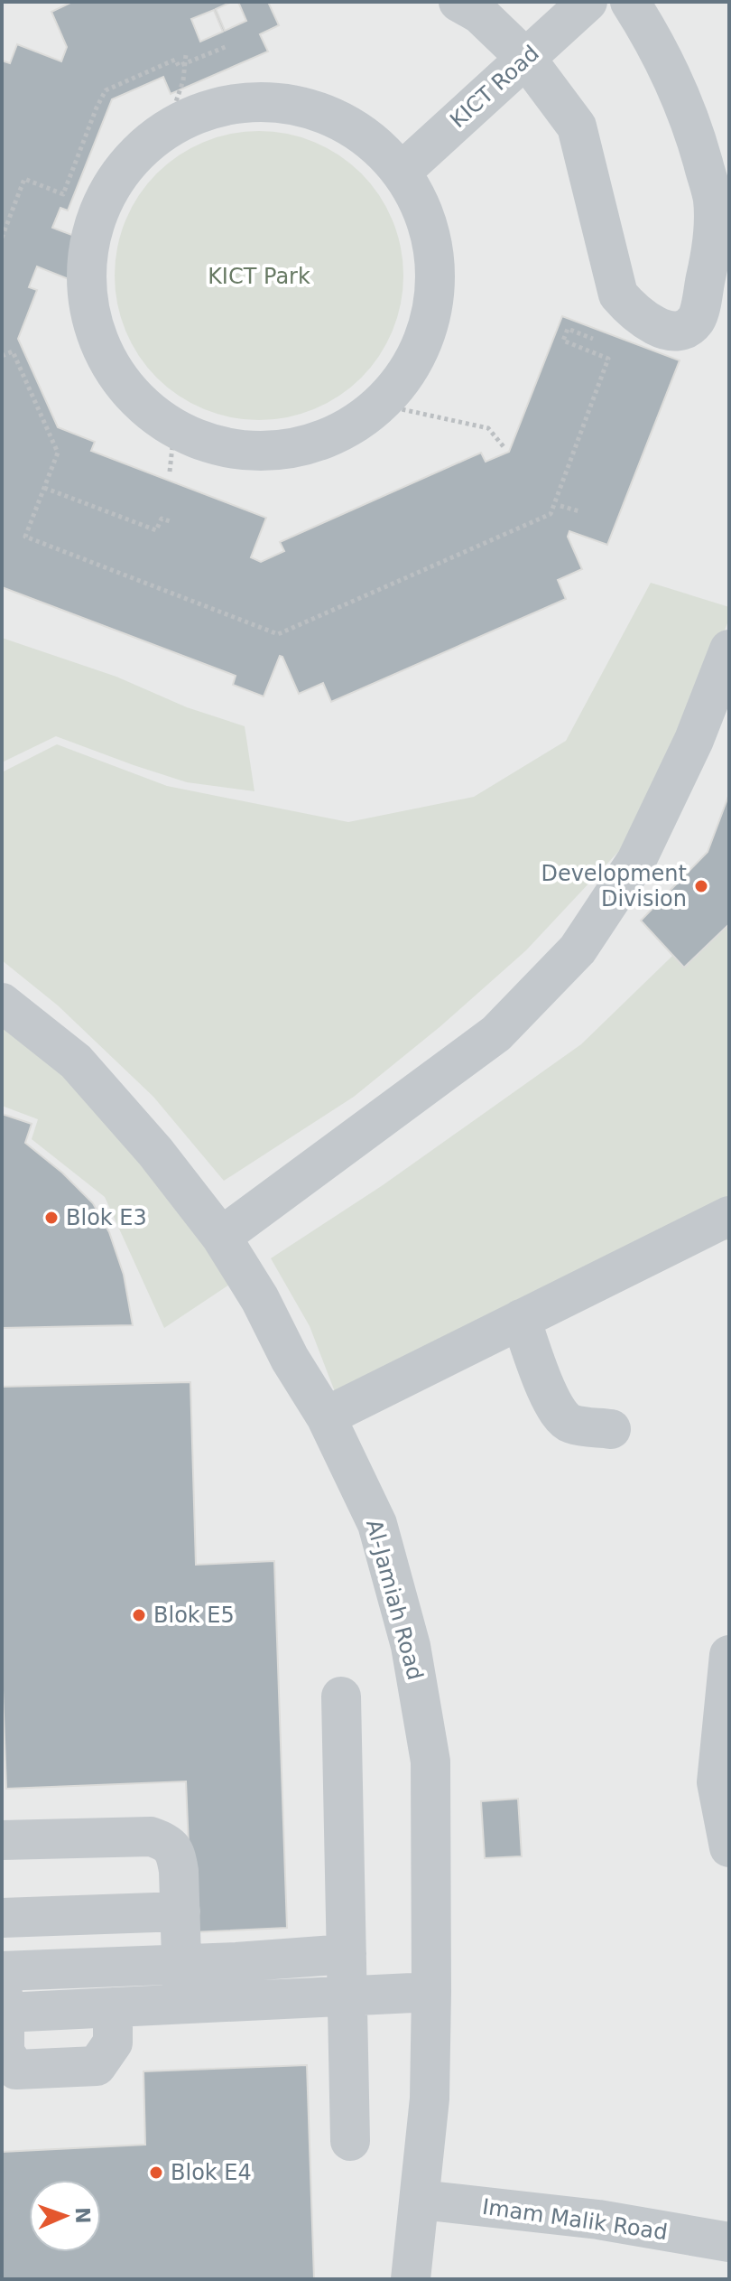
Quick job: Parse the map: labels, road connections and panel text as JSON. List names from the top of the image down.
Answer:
{
  "streets": {
    "street": ["KICT Road", "Al-Jamiah Road", "Imam Malik Road"]
  },
  "crossings": [
    ["Al-Jamiah Road", "Imam Malik Road"]
  ],
  "parks": ["KICT Park"],
  "places": [
    "Development Division",
    "Blok E3",
    "Blok E5",
    "Blok E4"
  ],
  "north": "right"
}
